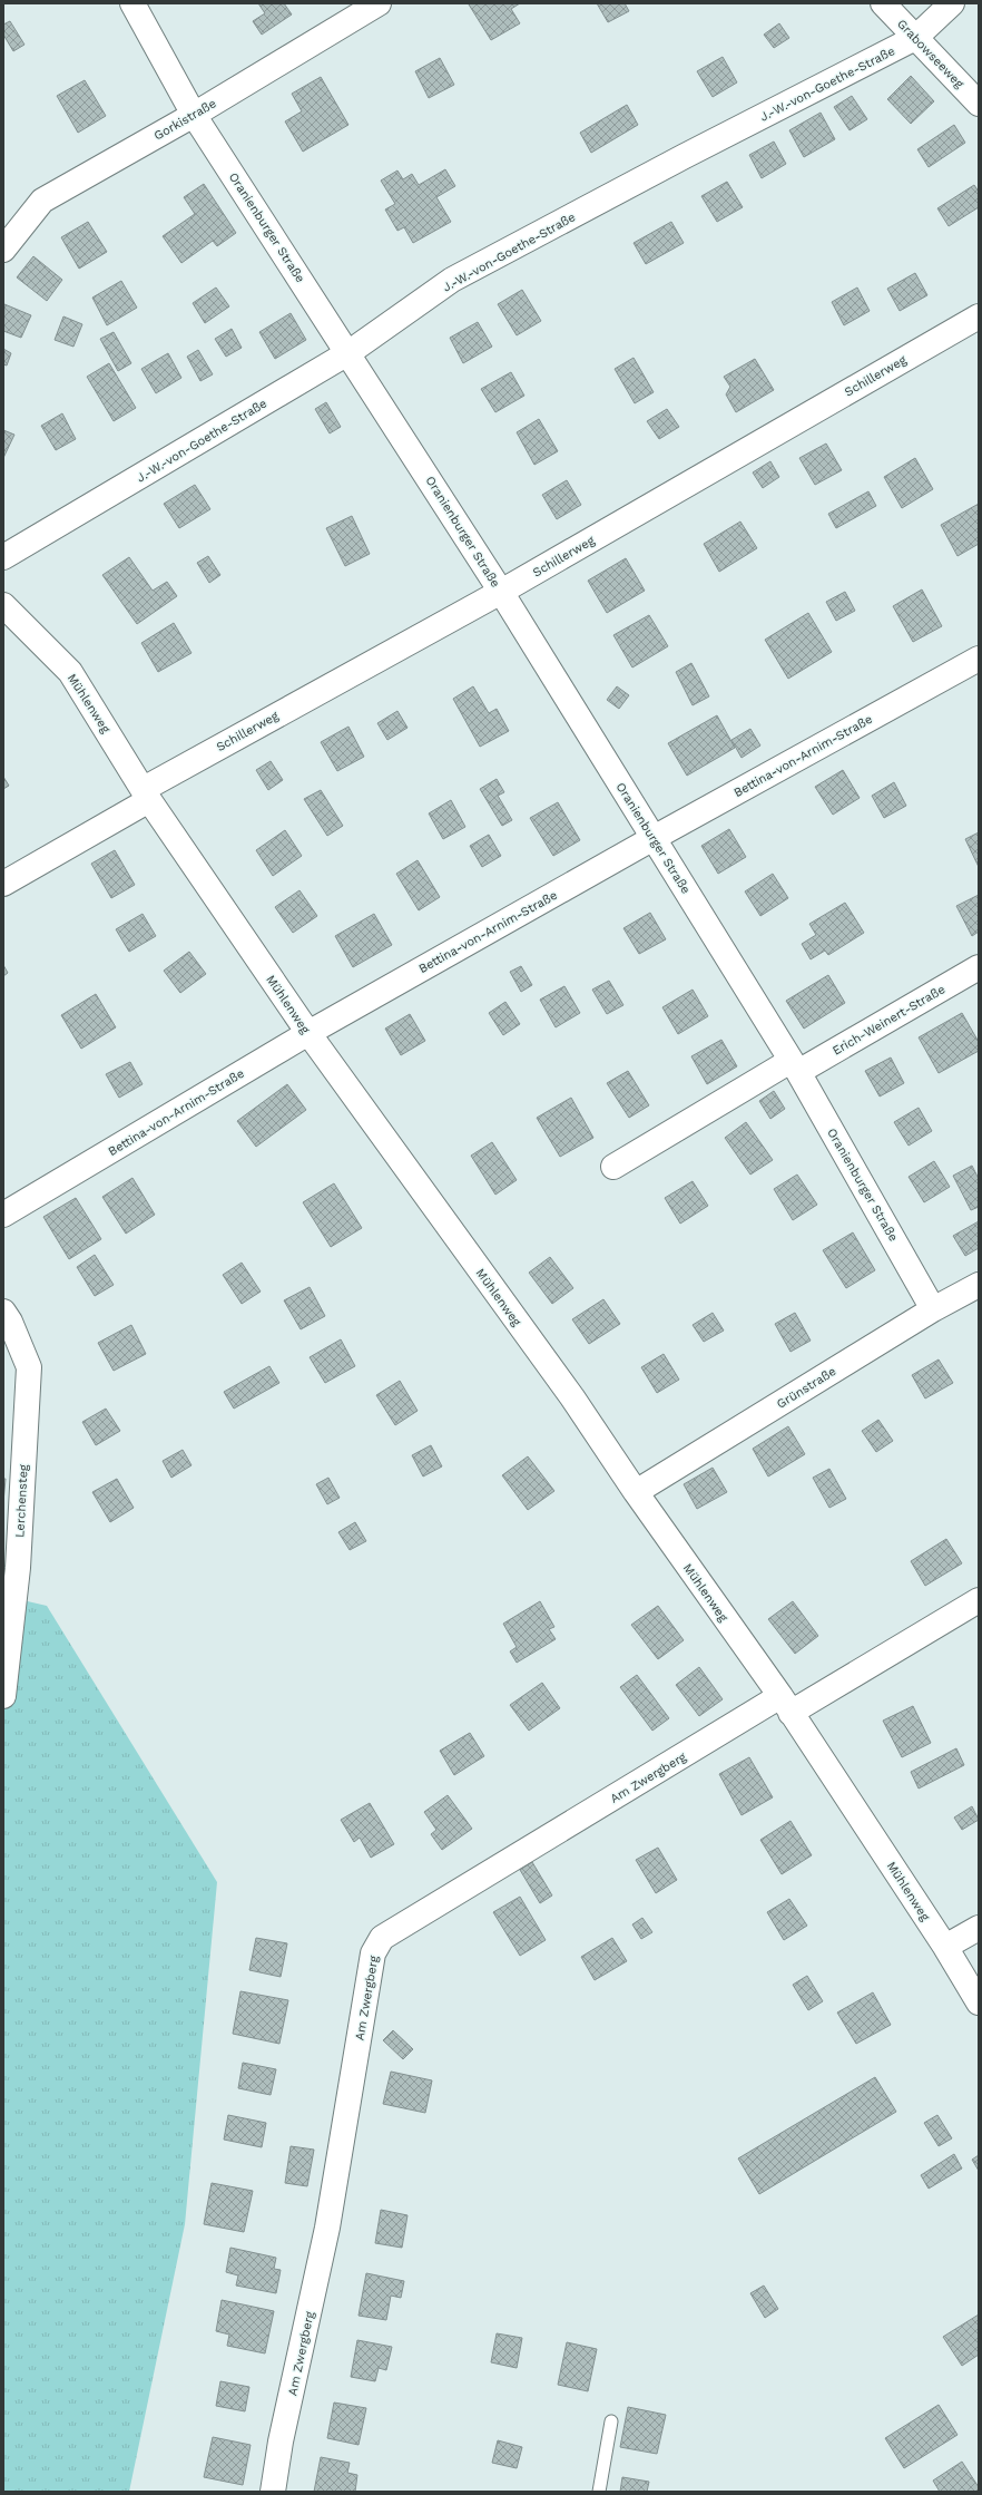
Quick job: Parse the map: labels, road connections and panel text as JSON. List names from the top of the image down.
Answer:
{
  "streets": {
    "street": [
      "Grabowseeweg",
      "J.-W.-von-Goethe-Straße",
      "Gorkistraße",
      "Oranienburger Straße",
      "Schillerweg",
      "Mühlenweg",
      "Bettina-von-Arnim-Straße",
      "Erich-Weinert-Straße",
      "Grünstraße",
      "Lerchensteg",
      "Am Zwergberg"
    ]
  },
  "crossings": [
    ["Grabowseeweg", "J.-W.-von-Goethe-Straße"],
    ["J.-W.-von-Goethe-Straße", "Oranienburger Straße"],
    ["Gorkistraße", "Oranienburger Straße"],
    ["Oranienburger Straße", "Schillerweg"],
    ["Oranienburger Straße", "Bettina-von-Arnim-Straße"],
    ["Oranienburger Straße", "Erich-Weinert-Straße"],
    ["Oranienburger Straße", "Grünstraße"],
    ["Schillerweg", "Mühlenweg"],
    ["Mühlenweg", "Bettina-von-Arnim-Straße"],
    ["Mühlenweg", "Grünstraße"],
    ["Mühlenweg", "Am Zwergberg"]
  ]
}
